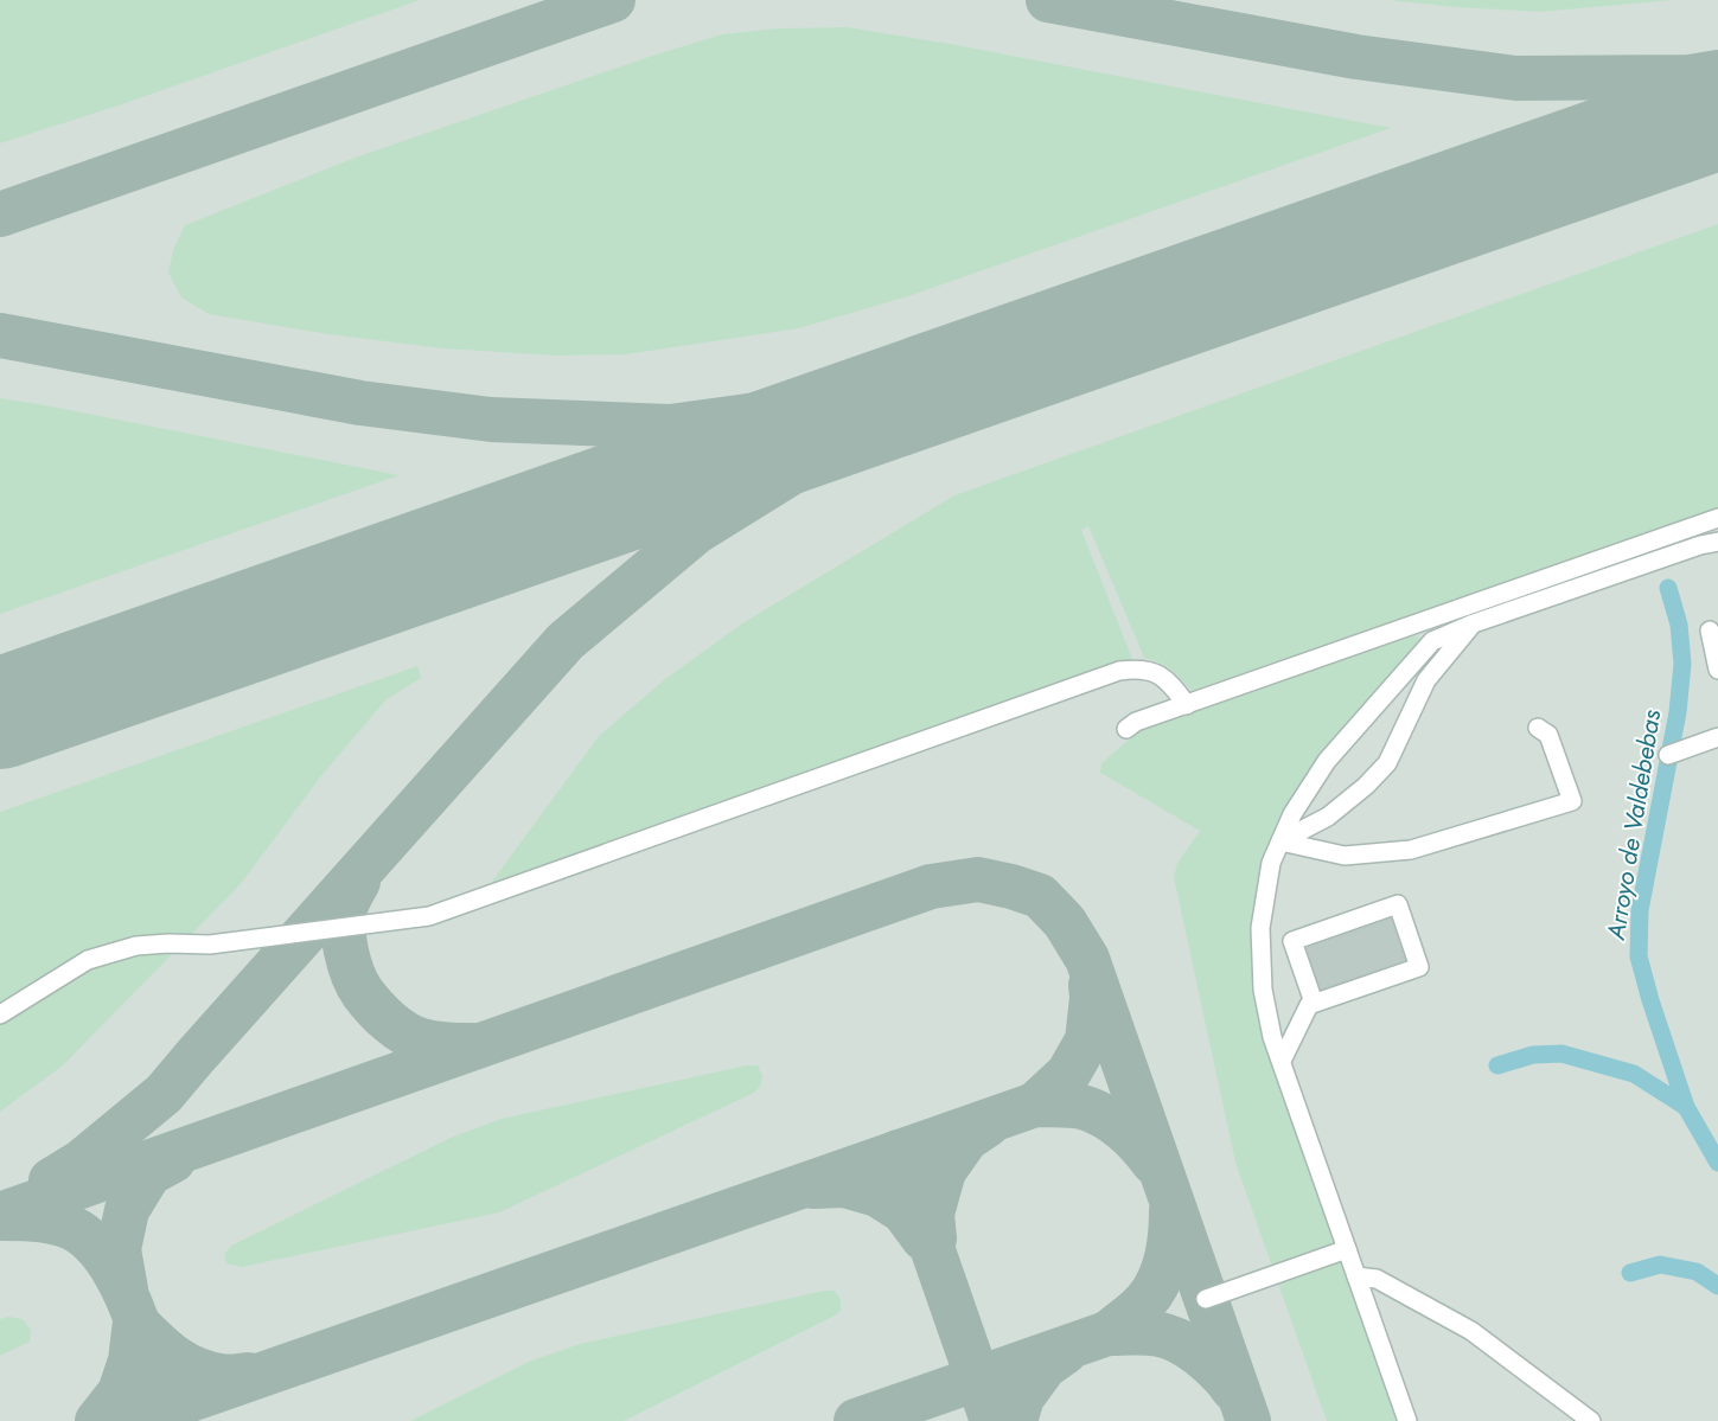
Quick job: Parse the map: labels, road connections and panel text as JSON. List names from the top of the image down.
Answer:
{
  "water": ["Arroyo de Valdebebas"]
}
